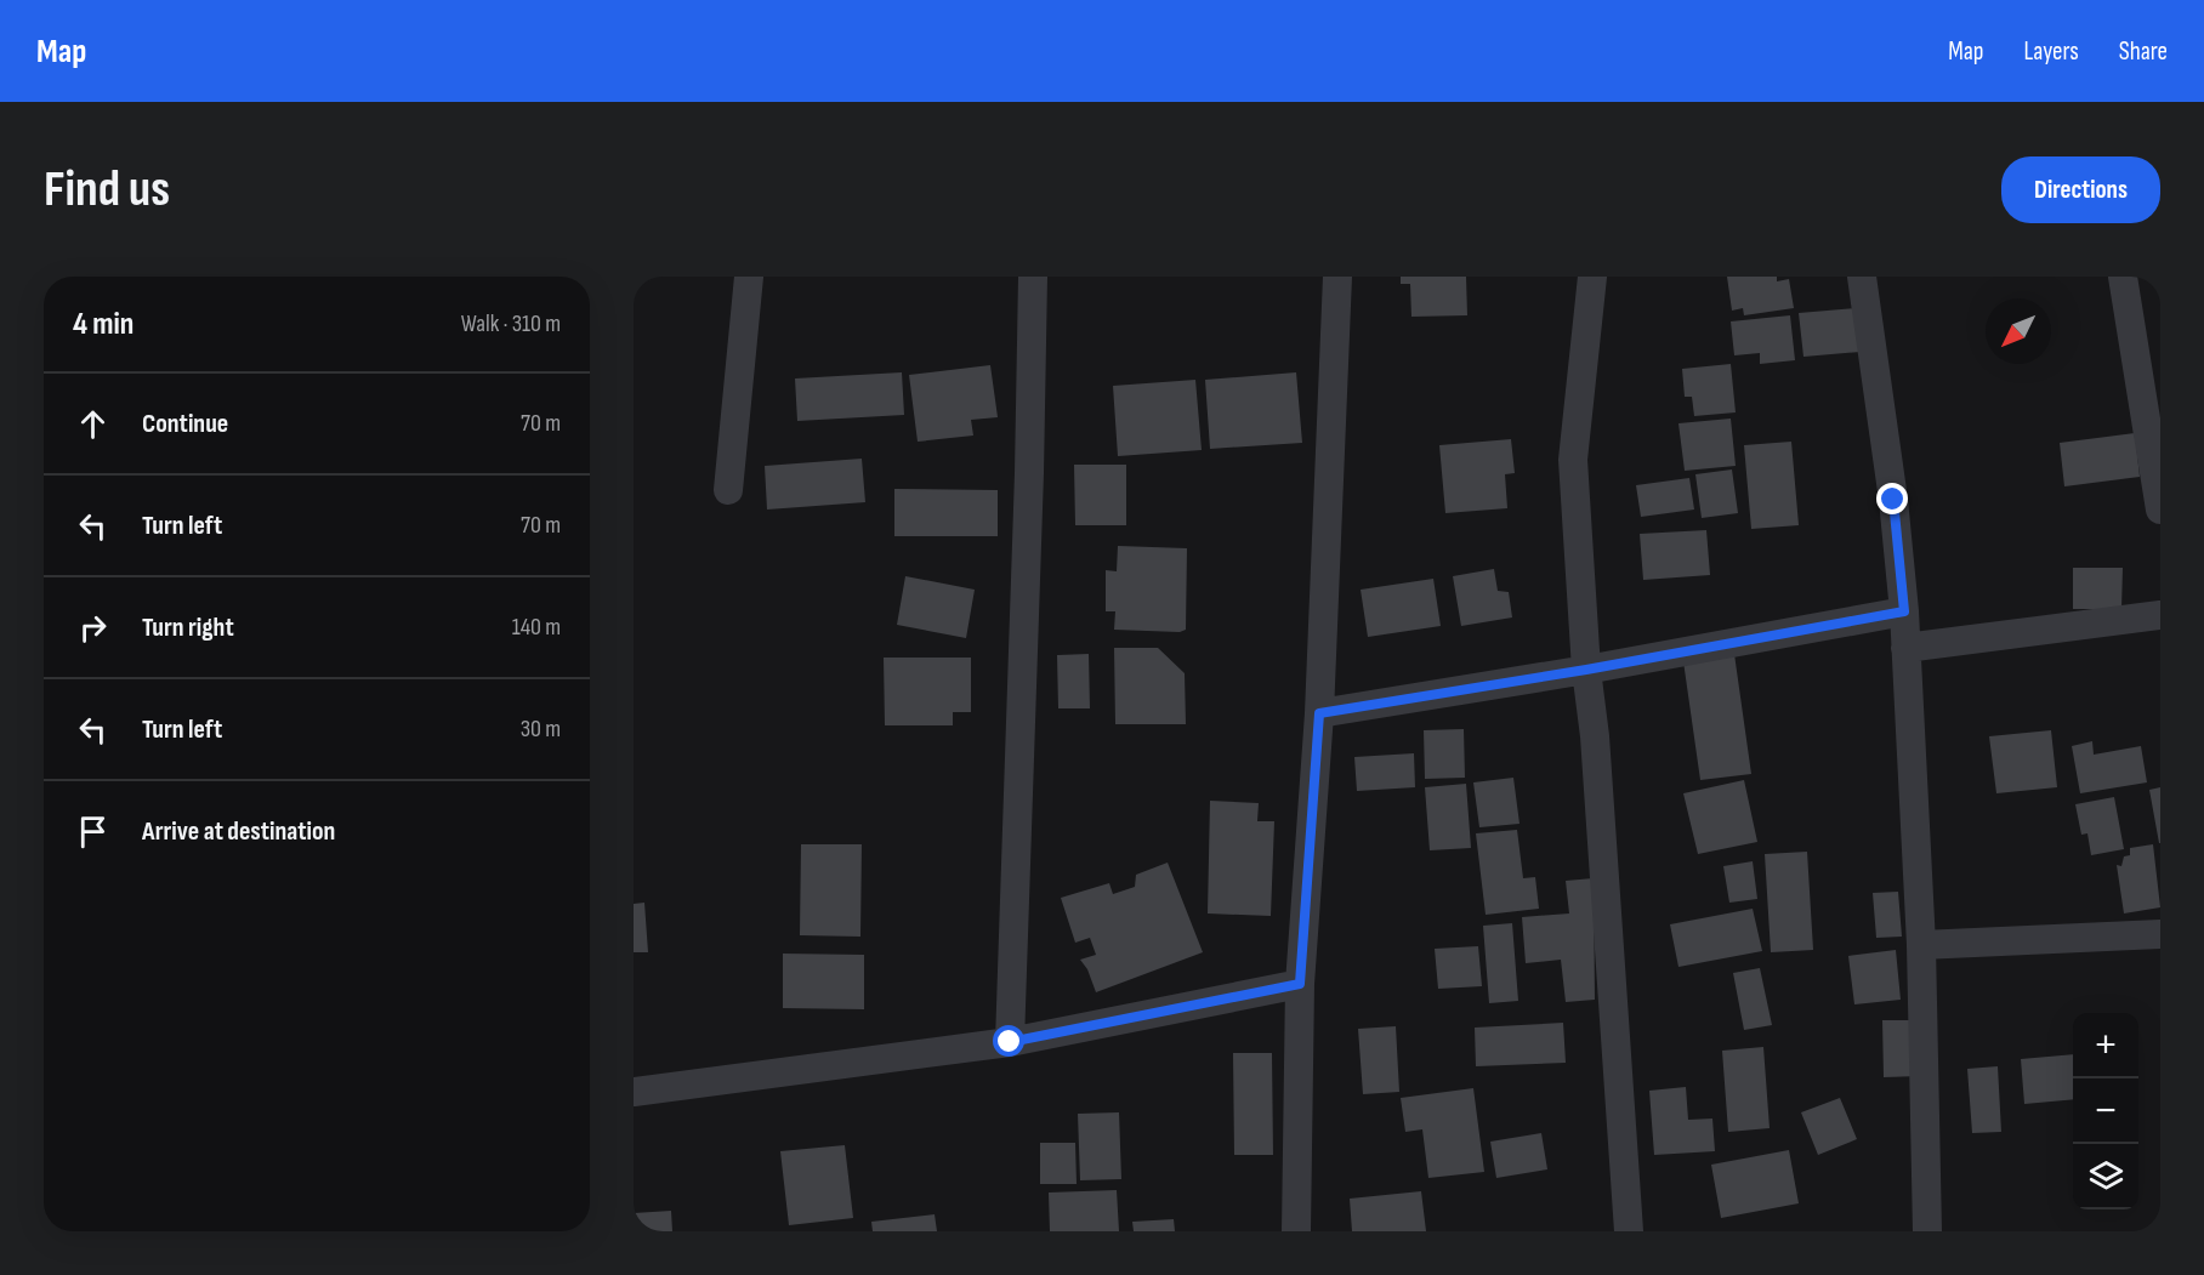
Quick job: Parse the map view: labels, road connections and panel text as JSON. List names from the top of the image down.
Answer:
{
  "north": "bottom left",
  "page": {
    "header": "Map",
    "nav": ["Map", "Layers", "Share"],
    "buttons": "Directions",
    "title": "Find us",
    "heading": ["4 min", "Walk · 310 m"],
    "list": [
      ["Continue", "70 m"],
      ["Turn left", "70 m"],
      ["Turn right", "140 m"],
      ["Turn left", "30 m"],
      "Arrive at destination"
    ],
    "map_buttons": ["+", "−"]
  }
}
